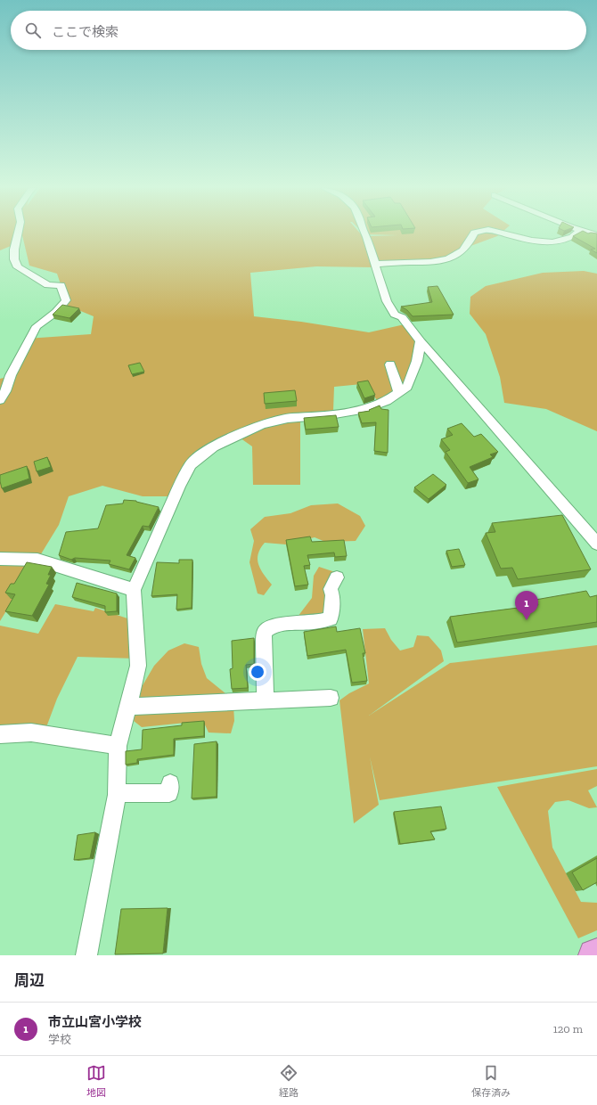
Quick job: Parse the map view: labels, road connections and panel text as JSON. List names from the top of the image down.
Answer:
{
  "page": {
    "search": "ここで検索",
    "pins": "1",
    "heading": "周辺",
    "list": [
      {
        "mark": "1",
        "name": "市立山宮小学校",
        "note": "学校",
        "value": "120 m"
      }
    ],
    "nav": ["地図", "経路", "保存済み"]
  }
}
